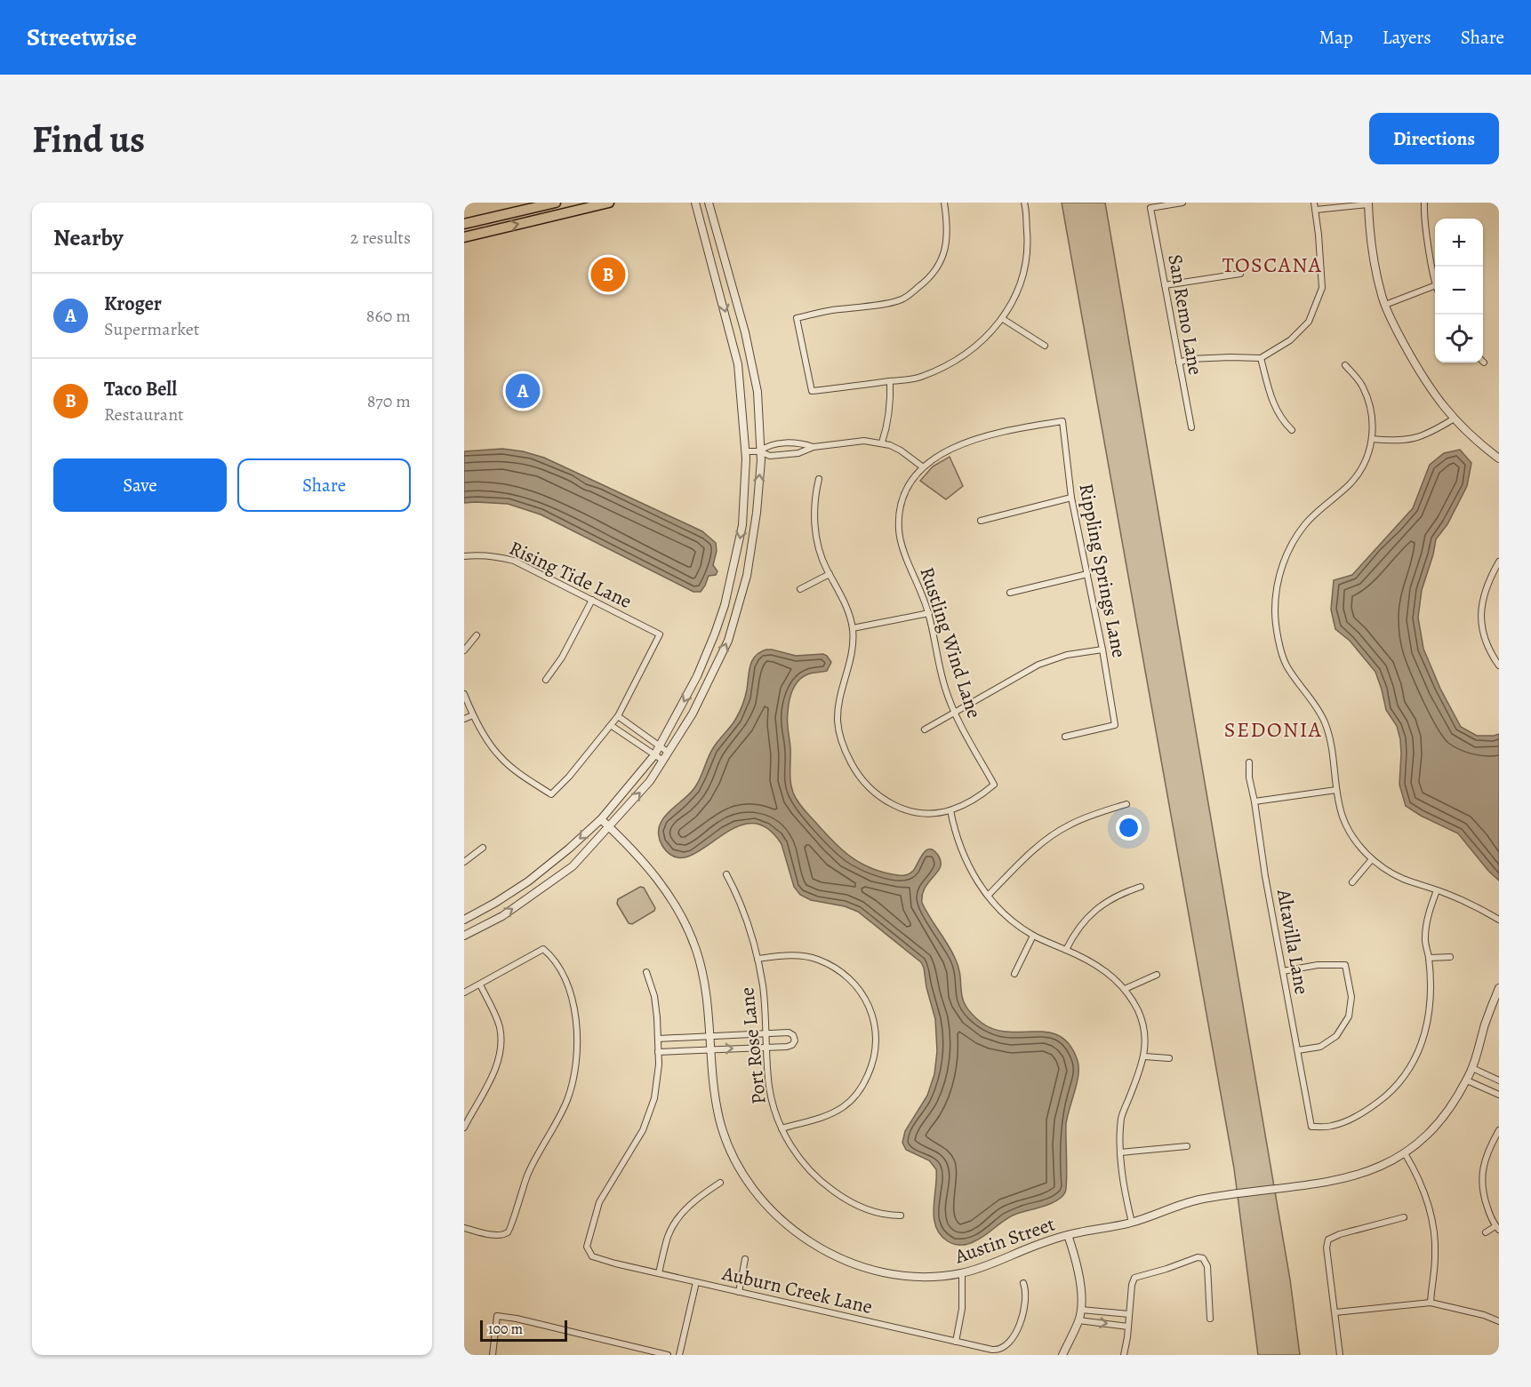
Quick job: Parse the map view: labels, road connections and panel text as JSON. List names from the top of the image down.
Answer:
{
  "streets": {
    "street": [
      "San Remo Lane",
      "Rippling Springs Lane",
      "Rising Tide Lane",
      "Rustling Wind Lane",
      "Altavilla Lane",
      "Port Rose Lane",
      "Austin Street",
      "Auburn Creek Lane"
    ]
  },
  "crossings": [
    ["Rippling Springs Lane", "Rustling Wind Lane"]
  ],
  "districts": ["TOSCANA", "SEDONIA"],
  "scale_bar": "100 m",
  "page": {
    "header": "Streetwise",
    "nav": ["Map", "Layers", "Share"],
    "buttons": [
      "Directions",
      ["Save", "Share"]
    ],
    "title": "Find us",
    "heading": ["Nearby", "2 results"],
    "map_buttons": ["+", "−"],
    "pins": ["B", "A"],
    "list": [
      {
        "mark": "A",
        "name": "Kroger",
        "note": "Supermarket",
        "value": "860 m"
      },
      {
        "mark": "B",
        "name": "Taco Bell",
        "note": "Restaurant",
        "value": "870 m"
      }
    ],
    "scale": "100 m"
  }
}
